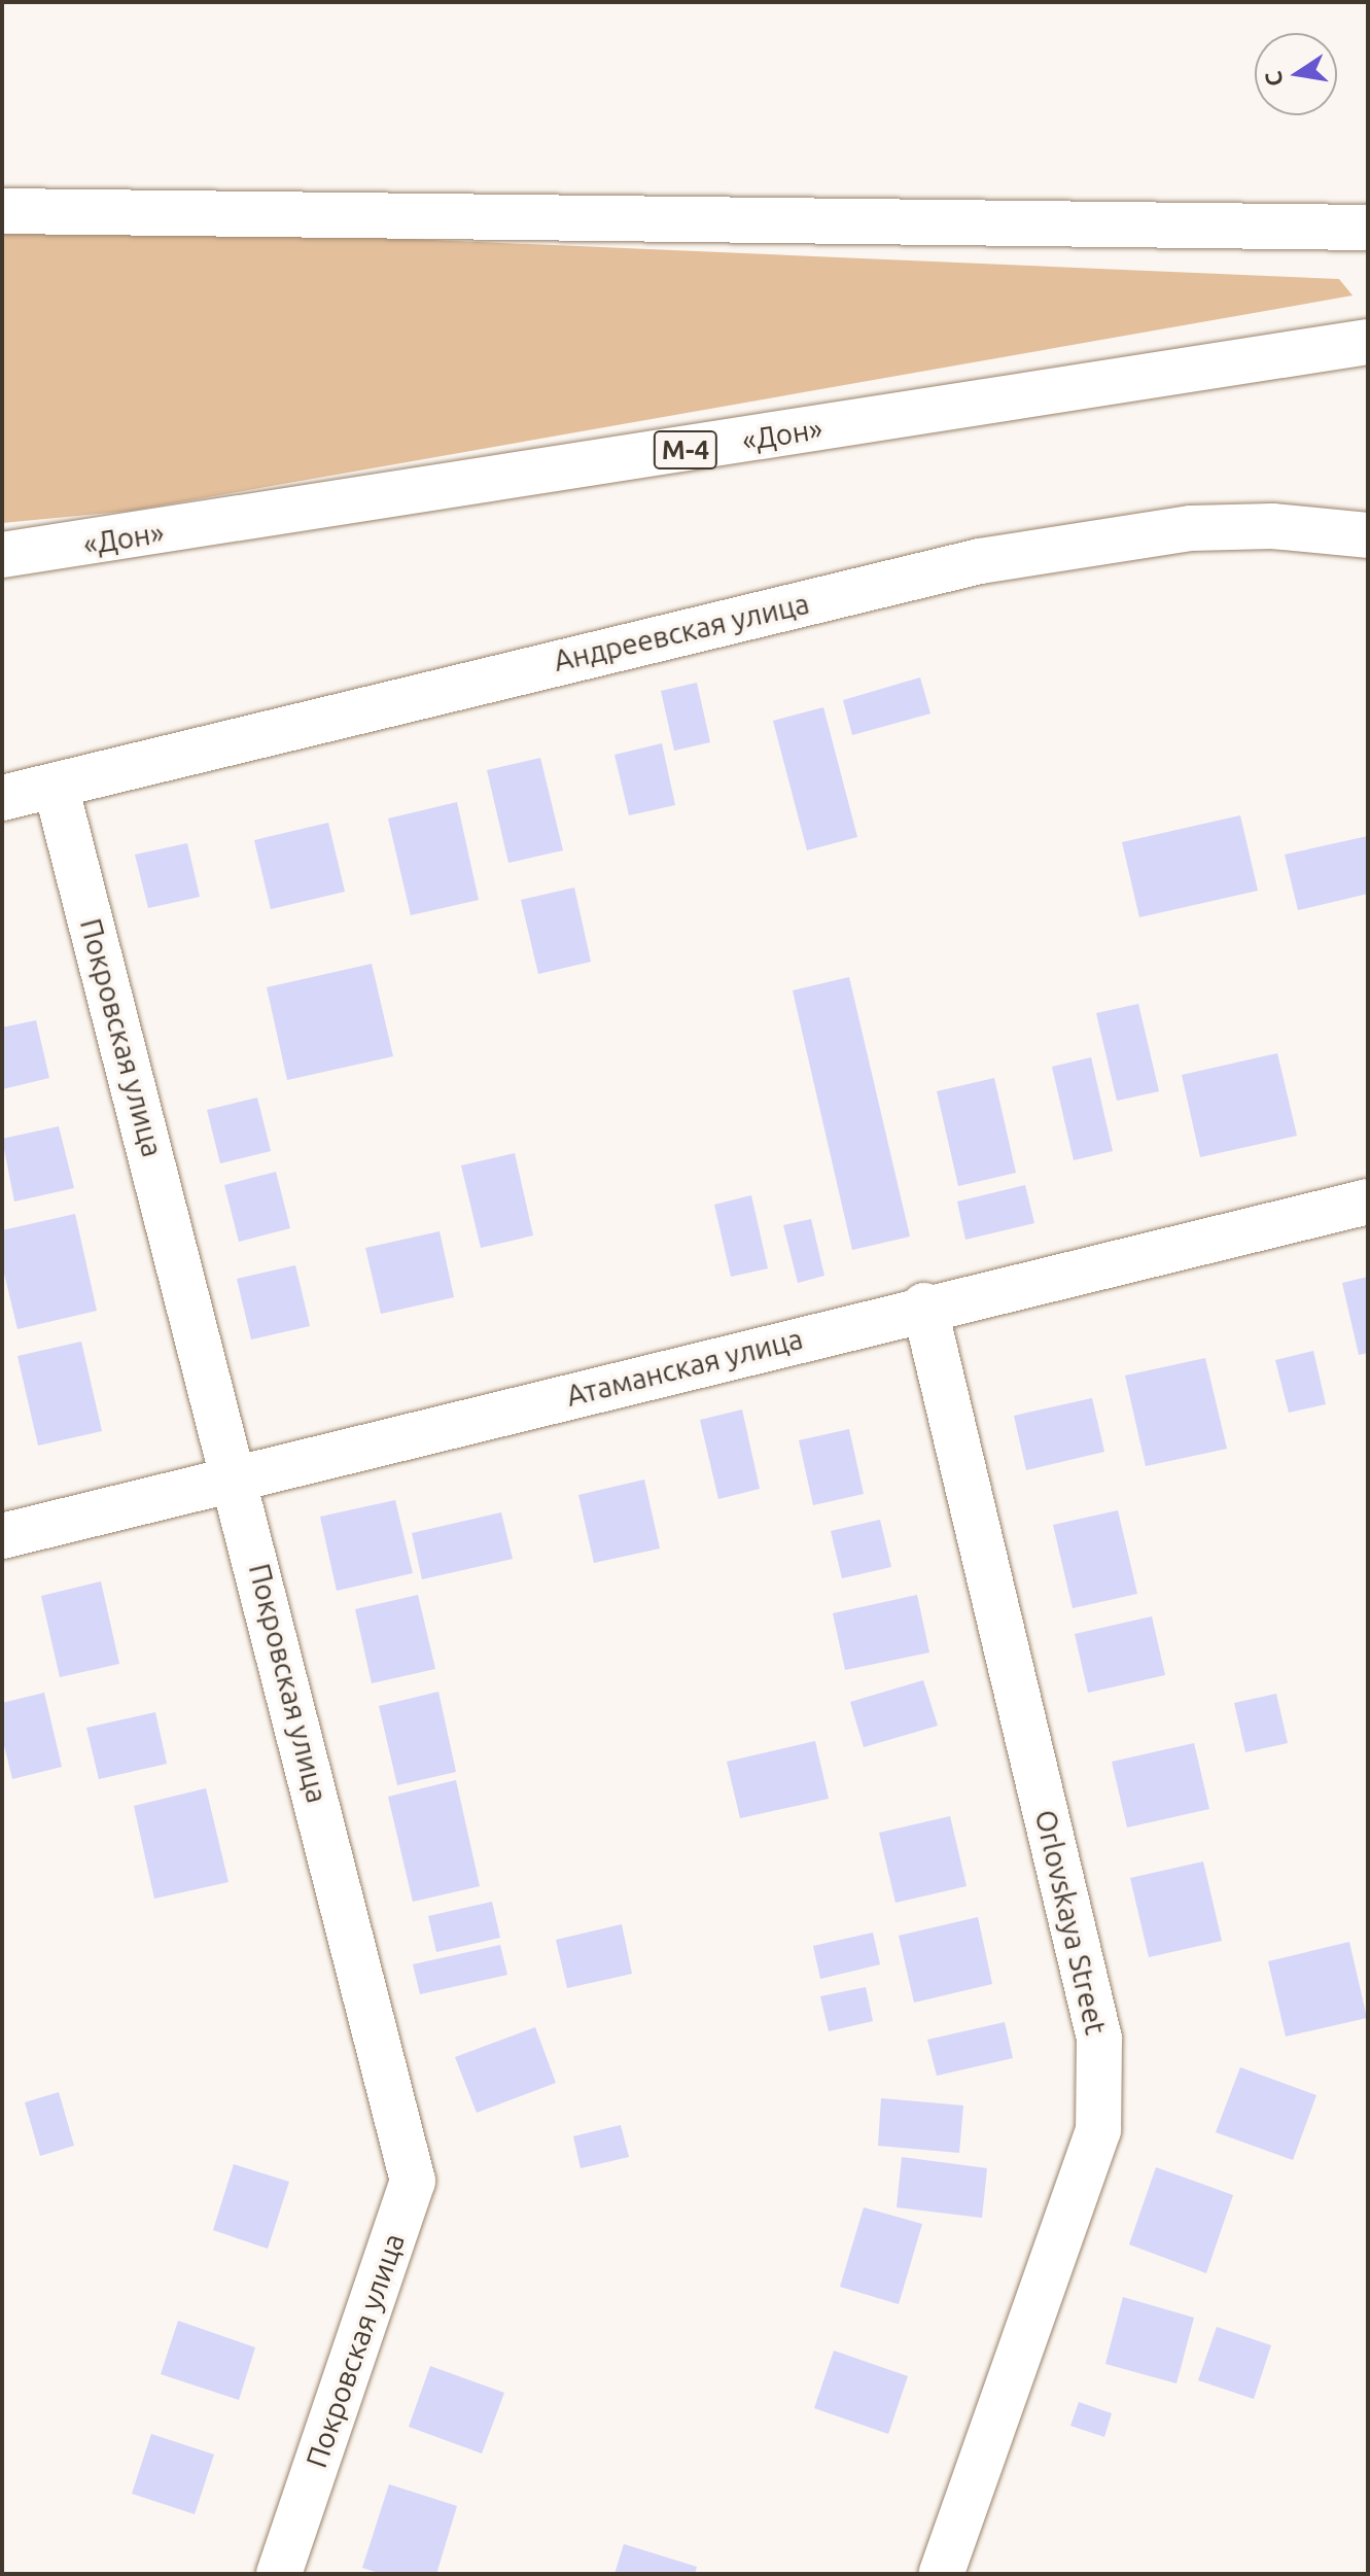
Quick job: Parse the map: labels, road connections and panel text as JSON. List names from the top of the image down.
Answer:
{
  "streets": {
    "main road": [
      "«Дон»",
      "М-4",
      "Андреевская улица",
      "Покровская улица",
      "Атаманская улица",
      "Orlovskaya Street"
    ]
  },
  "crossings": [
    ["Андреевская улица", "Покровская улица"],
    ["Покровская улица", "Атаманская улица"],
    ["Атаманская улица", "Orlovskaya Street"]
  ],
  "north": "left"
}
